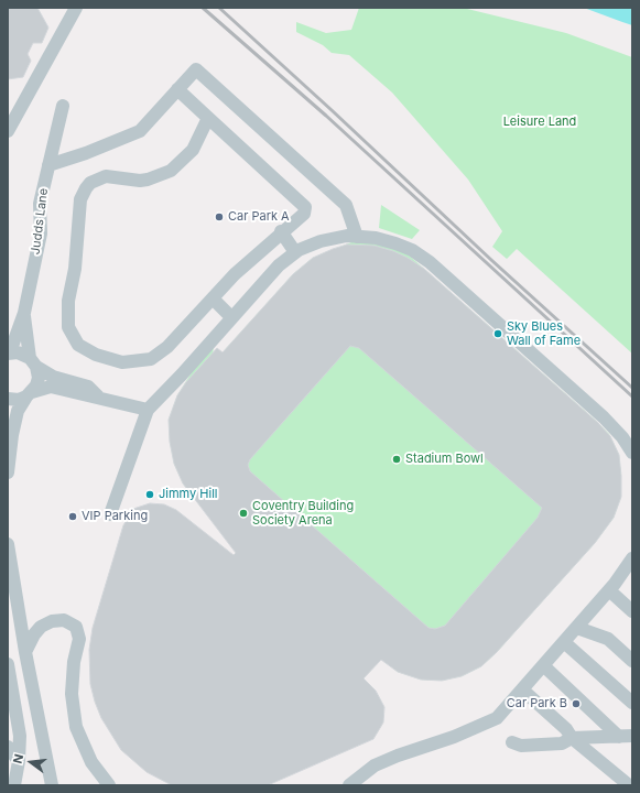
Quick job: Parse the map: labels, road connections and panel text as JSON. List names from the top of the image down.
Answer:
{
  "streets": {
    "street": ["Judds Lane"]
  },
  "parks": ["Leisure Land"],
  "places": [
    "Car Park A",
    "Sky Blues Wall of Fame",
    "Stadium Bowl",
    "Jimmy Hill",
    "Coventry Building Society Arena",
    "VIP Parking",
    "Car Park B"
  ],
  "north": "left"
}
